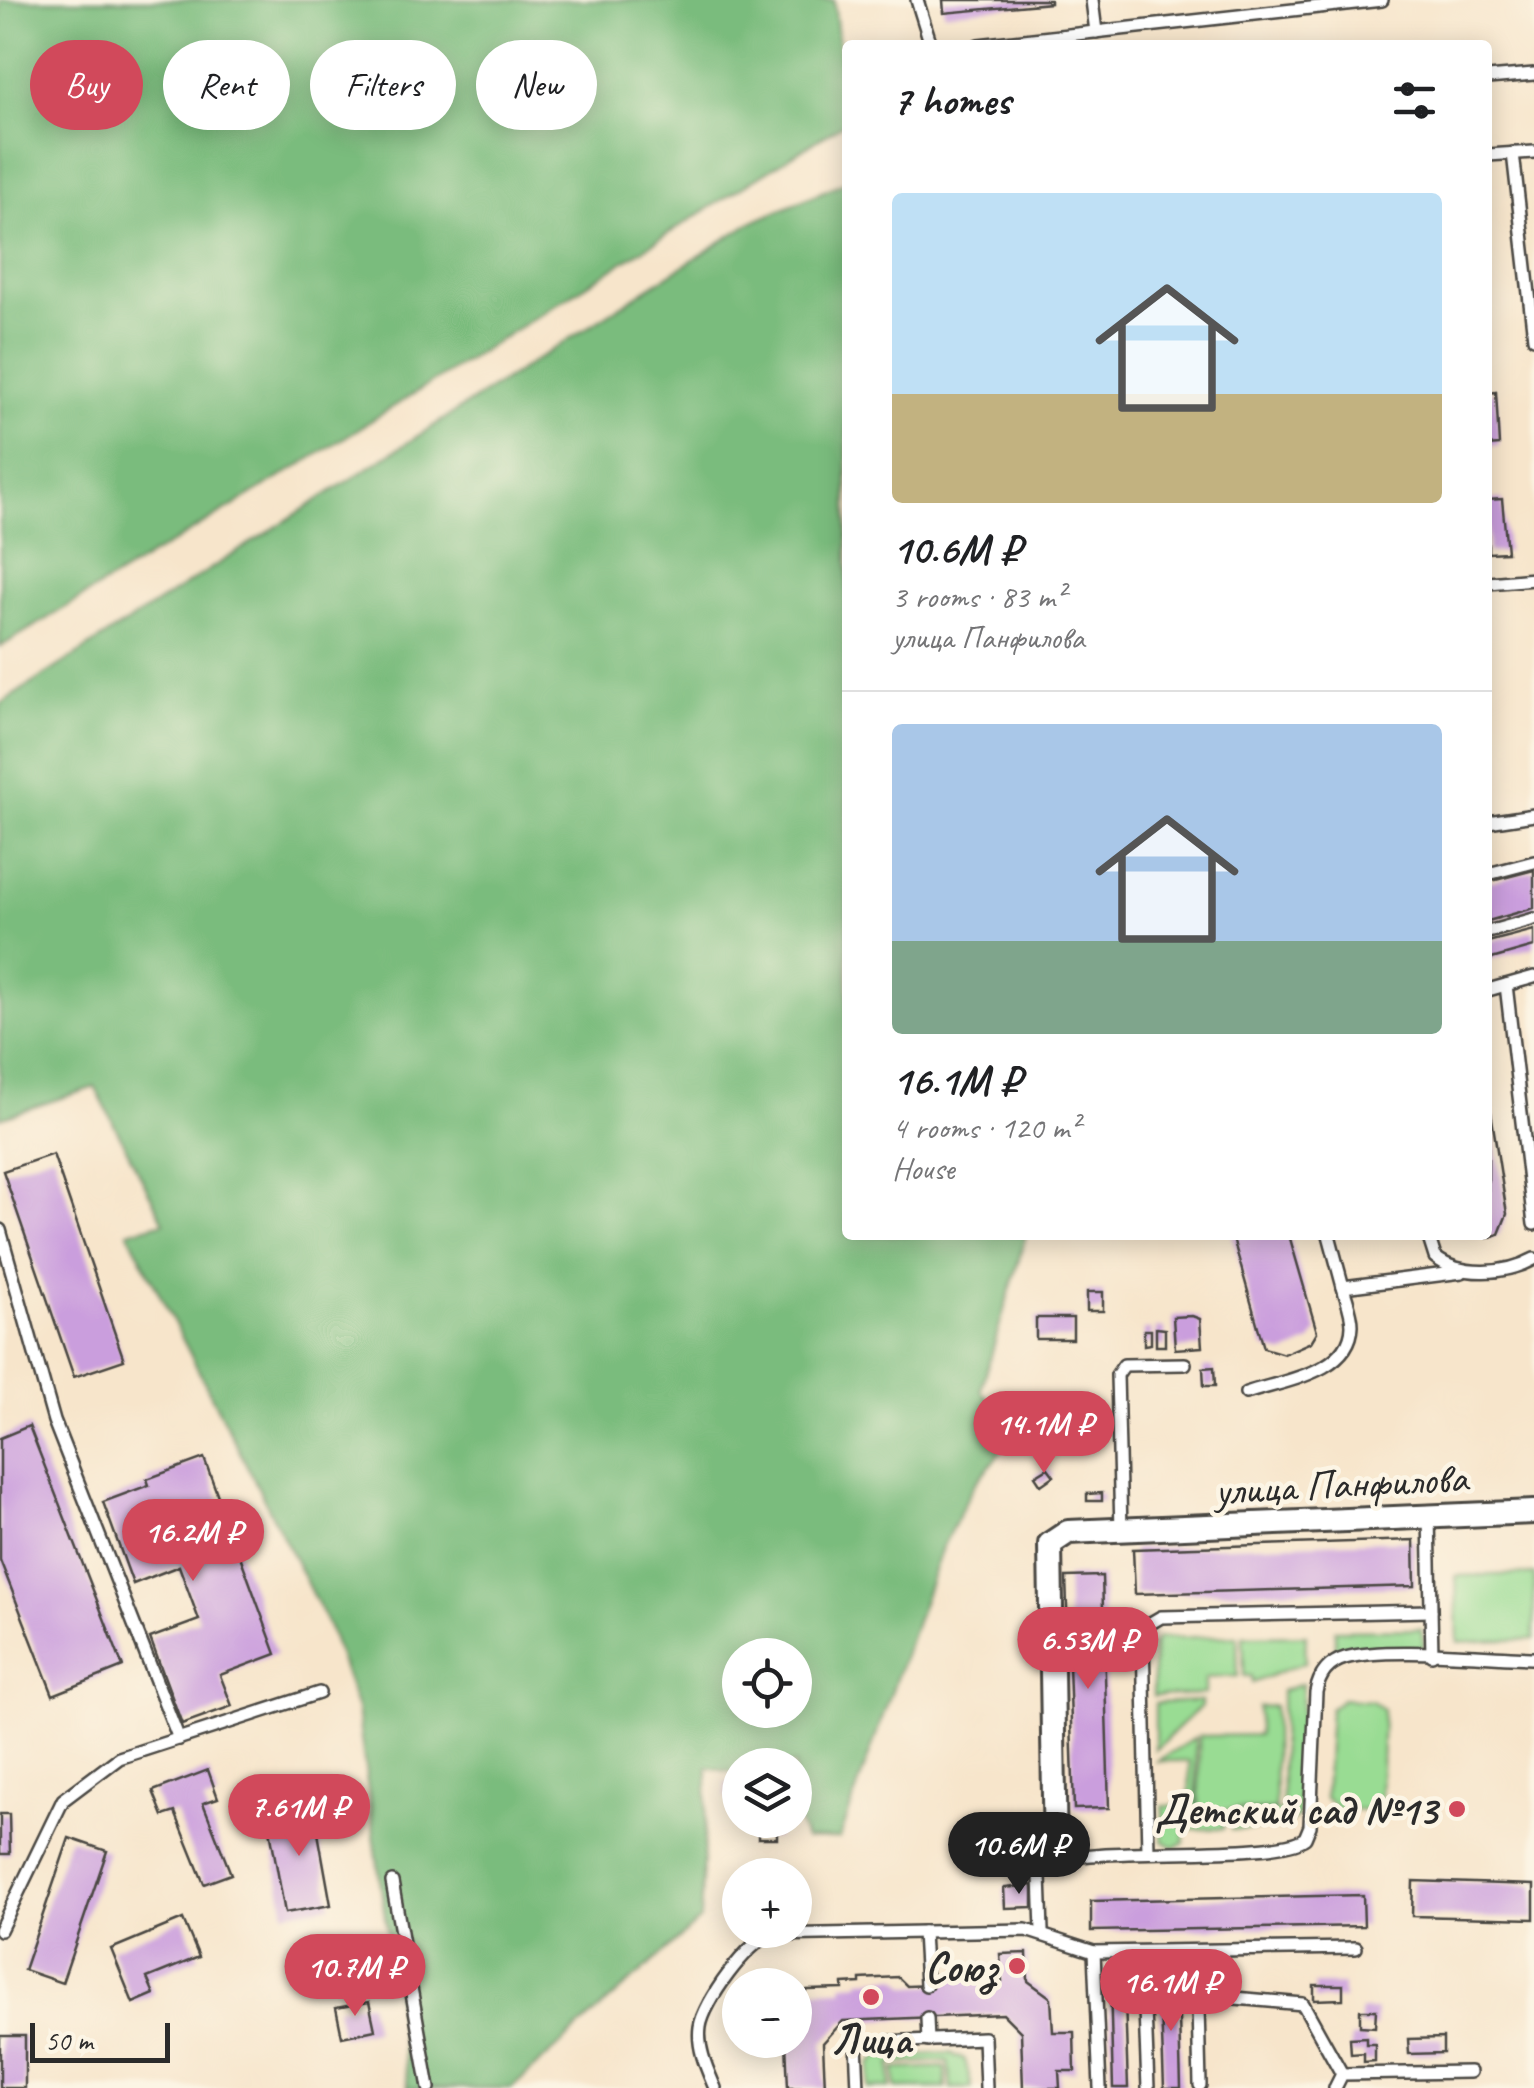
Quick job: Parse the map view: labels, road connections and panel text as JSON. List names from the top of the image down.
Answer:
{
  "streets": {
    "street": ["улица Панфилова"]
  },
  "places": ["Детский сад №13", "Союз", "Лица"],
  "scale_bar": "50 m",
  "page": {
    "chip": [
      "Buy",
      "Rent",
      "Filters",
      "New"
    ],
    "heading": "7 homes",
    "list": [
      {
        "name": "10.6M ₽",
        "note": "3 rooms · 83 m² · улица Панфилова"
      },
      {
        "name": "16.1M ₽",
        "note": "4 rooms · 120 m² · House"
      }
    ],
    "price": [
      "14.1M ₽",
      "16.2M ₽",
      "6.53M ₽",
      "7.61M ₽",
      "10.6M ₽",
      "10.7M ₽",
      "16.1M ₽"
    ],
    "map_buttons": ["+", "−"],
    "scale": "50 m"
  }
}
